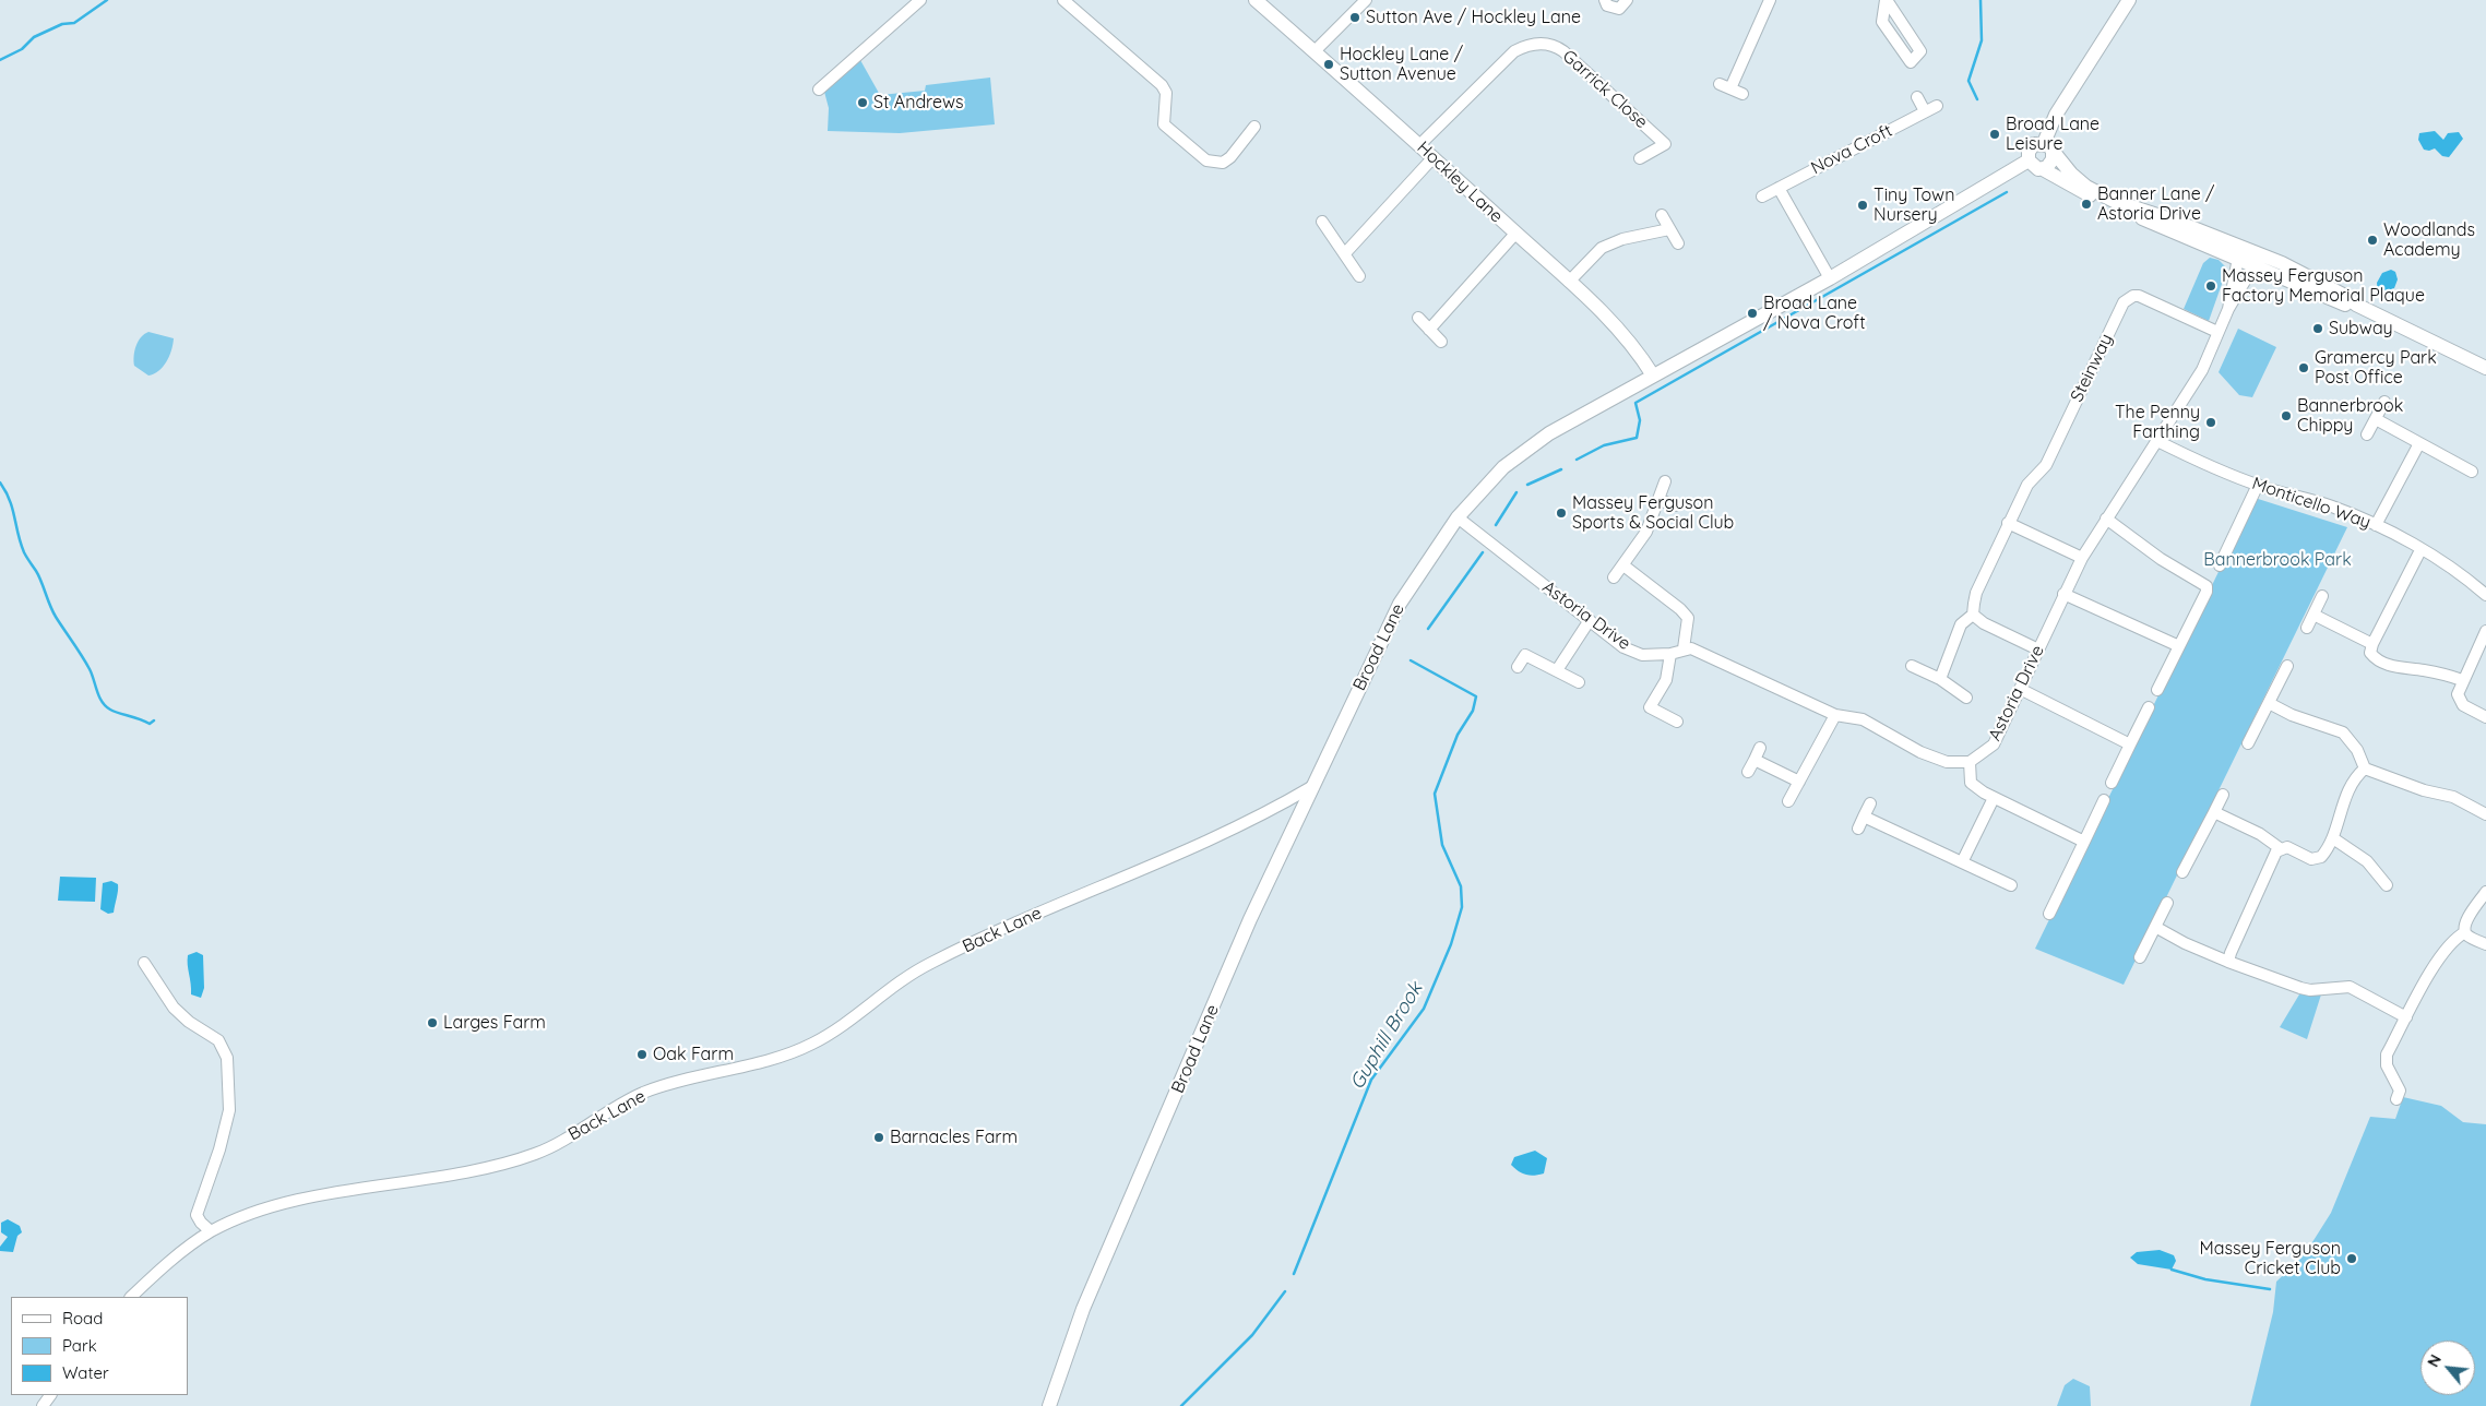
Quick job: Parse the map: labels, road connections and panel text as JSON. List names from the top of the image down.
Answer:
{
  "streets": {
    "street": [
      "Garrick Close",
      "Nova Croft",
      "Hockley Lane",
      "Steinway",
      "Monticello Way",
      "Astoria Drive",
      "Broad Lane",
      "Back Lane"
    ]
  },
  "crossings": [
    ["Garrick Close", "Hockley Lane"],
    ["Hockley Lane", "Broad Lane"],
    ["Steinway", "Astoria Drive"],
    ["Monticello Way", "Astoria Drive"],
    ["Astoria Drive", "Broad Lane"],
    ["Broad Lane", "Back Lane"]
  ],
  "water": ["Guphill Brook"],
  "parks": ["Bannerbrook Park"],
  "places": [
    "Sutton Ave / Hockley Lane",
    "Hockley Lane / Sutton Avenue",
    "St Andrews",
    "Broad Lane Leisure",
    "Banner Lane / Astoria Drive",
    "Tiny Town Nursery",
    "Woodlands Academy",
    "Massey Ferguson Factory Memorial Plaque",
    "Broad Lane / Nova Croft",
    "Subway",
    "Gramercy Park Post Office",
    "Bannerbrook Chippy",
    "The Penny Farthing",
    "Massey Ferguson Sports & Social Club",
    "Larges Farm",
    "Oak Farm",
    "Barnacles Farm",
    "Massey Ferguson Cricket Club"
  ],
  "legend": ["Road", "Park", "Water"],
  "north": "top left"
}
